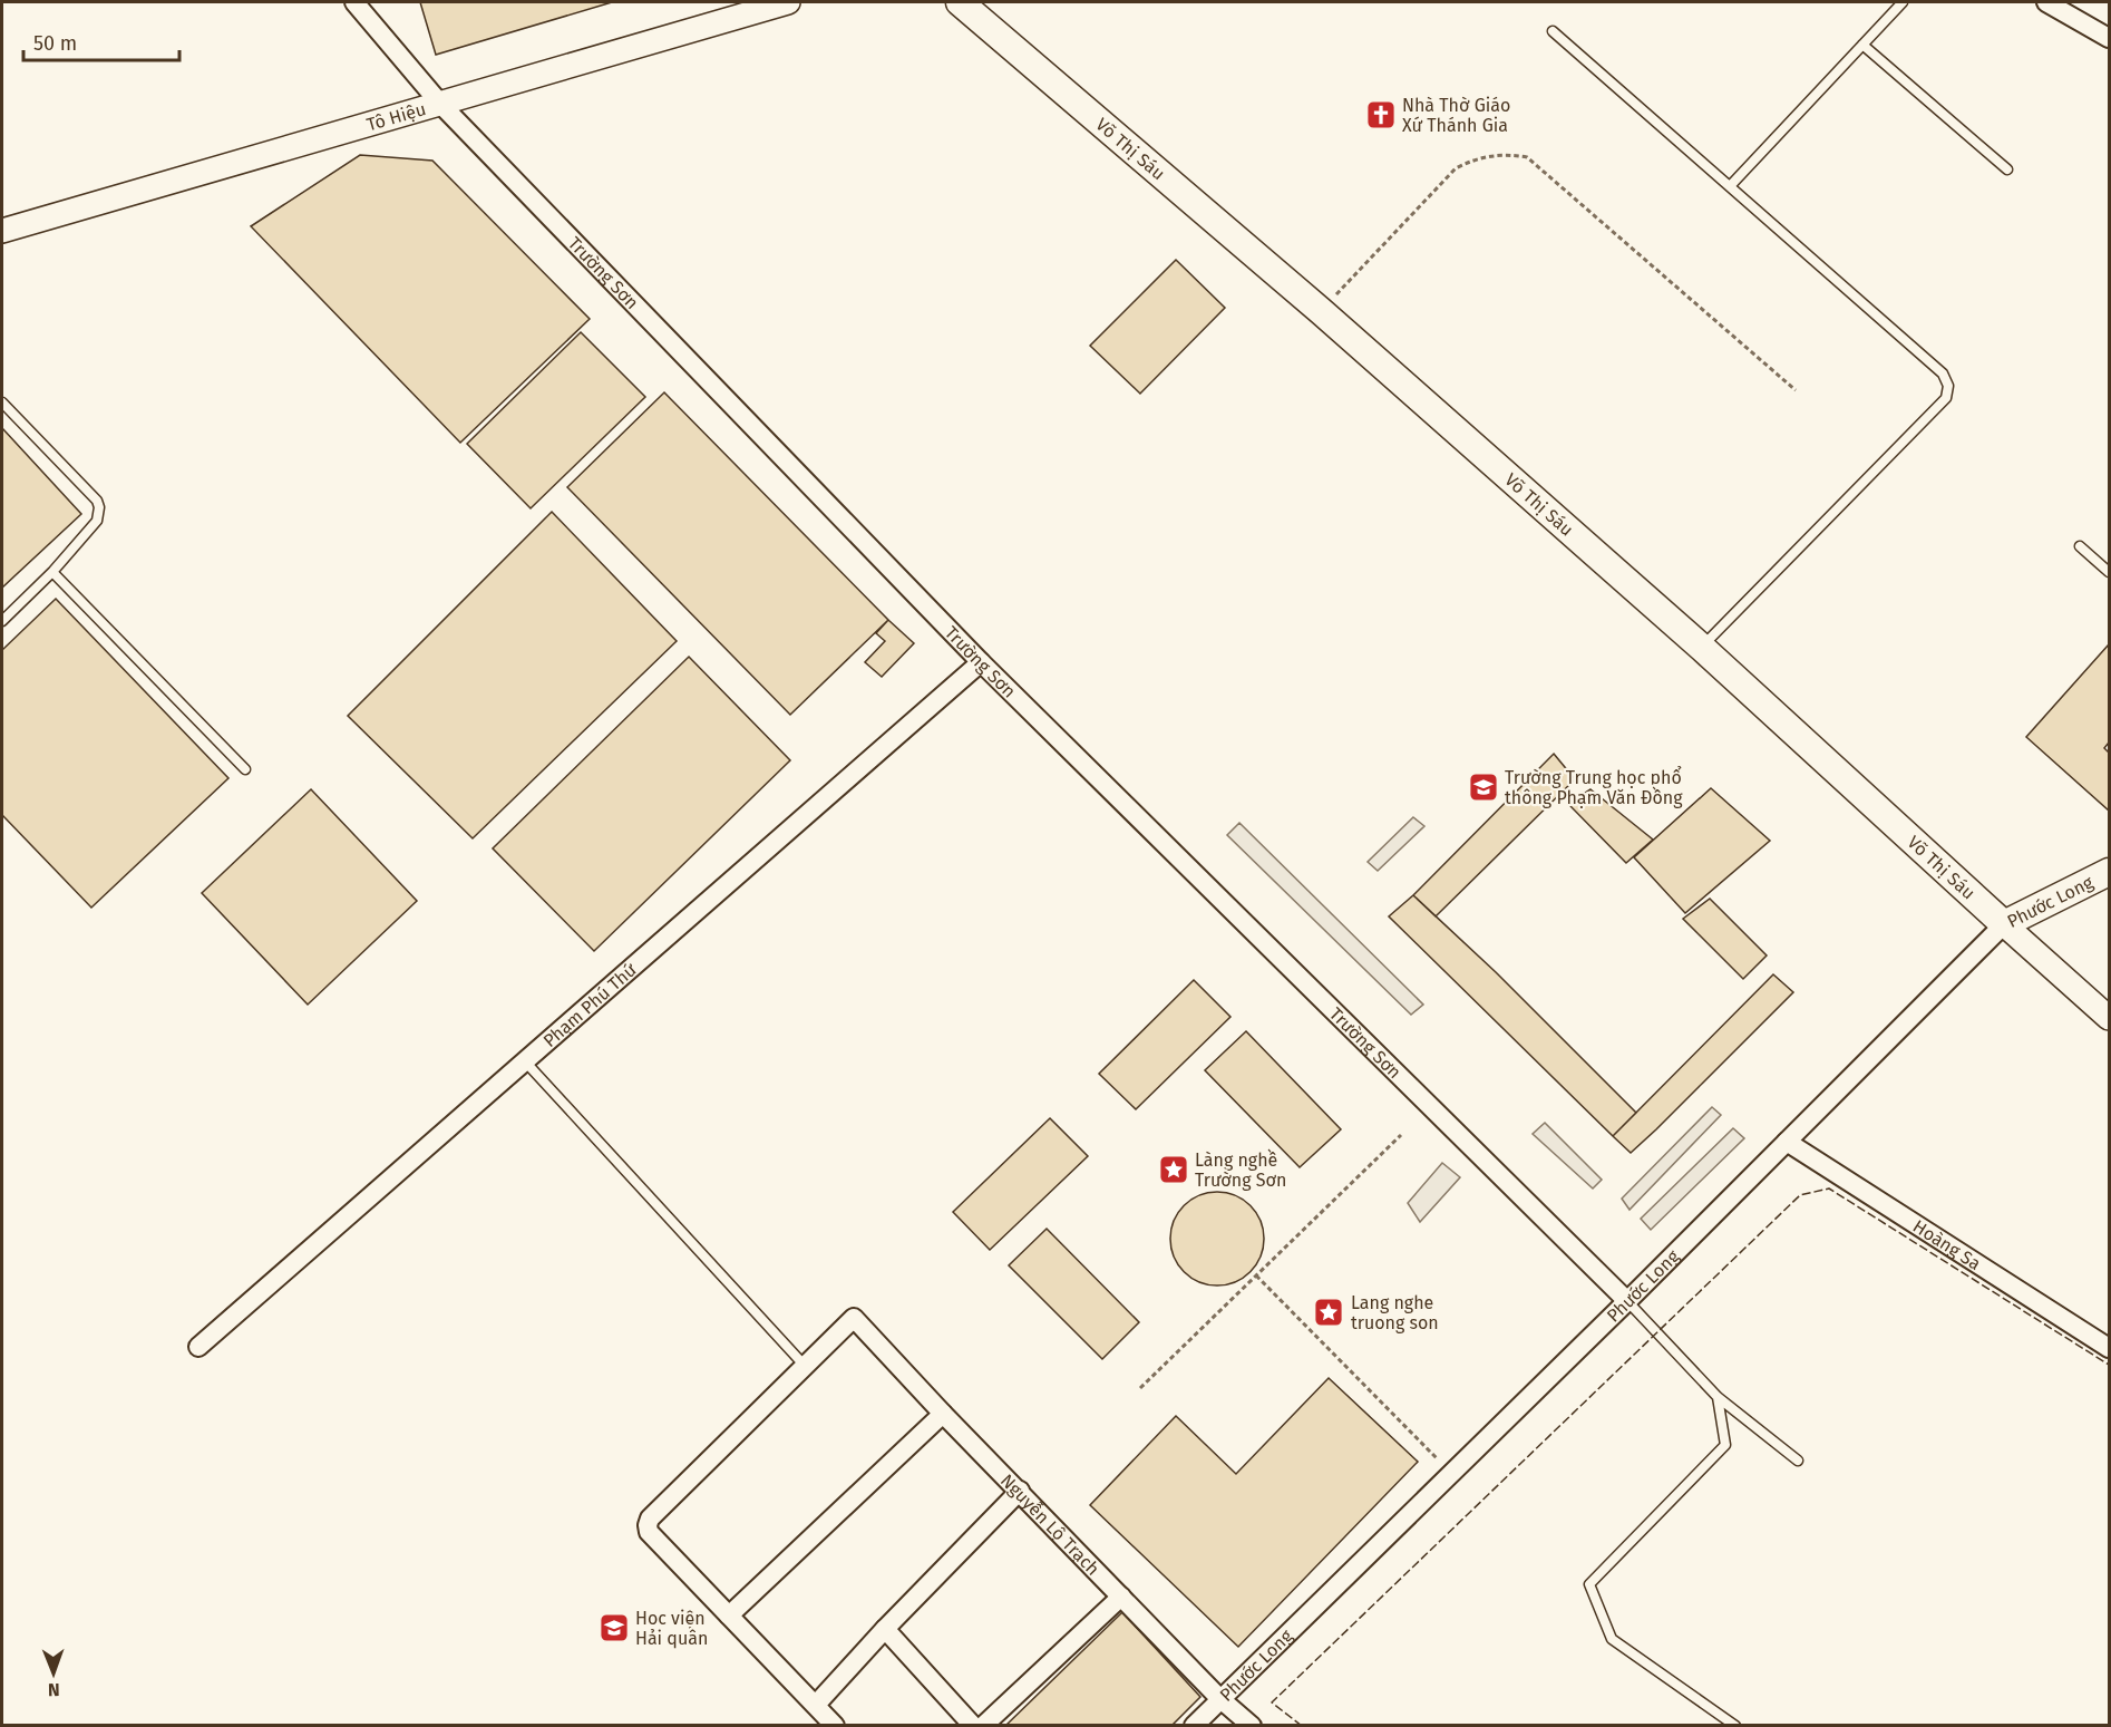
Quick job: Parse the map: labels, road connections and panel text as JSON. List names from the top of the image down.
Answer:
{
  "streets": {
    "main road": ["Võ Thị Sáu", "Phước Long"],
    "street": [
      "Tô Hiệu",
      "Trường Sơn",
      "Phạm Phú Thứ",
      "Hoàng Sa",
      "Nguyễn Lộ Trạch"
    ]
  },
  "crossings": [
    ["Tô Hiệu", "Trường Sơn"],
    ["Võ Thị Sáu", "Phước Long"],
    ["Trường Sơn", "Phước Long"],
    ["Trường Sơn", "Phạm Phú Thứ"],
    ["Phước Long", "Hoàng Sa"],
    ["Phước Long", "Nguyễn Lộ Trạch"]
  ],
  "places": {
    "church": ["Nhà Thờ Giáo Xứ Thánh Gia"],
    "school or university": ["Trường Trung học phổ thông Phạm Văn Đồng", "Học viện Hải quân"],
    "place": ["Làng nghề Trường Sơn", "Lang nghe truong son"]
  },
  "scale_bar": "50 m",
  "north": "bottom"
}
